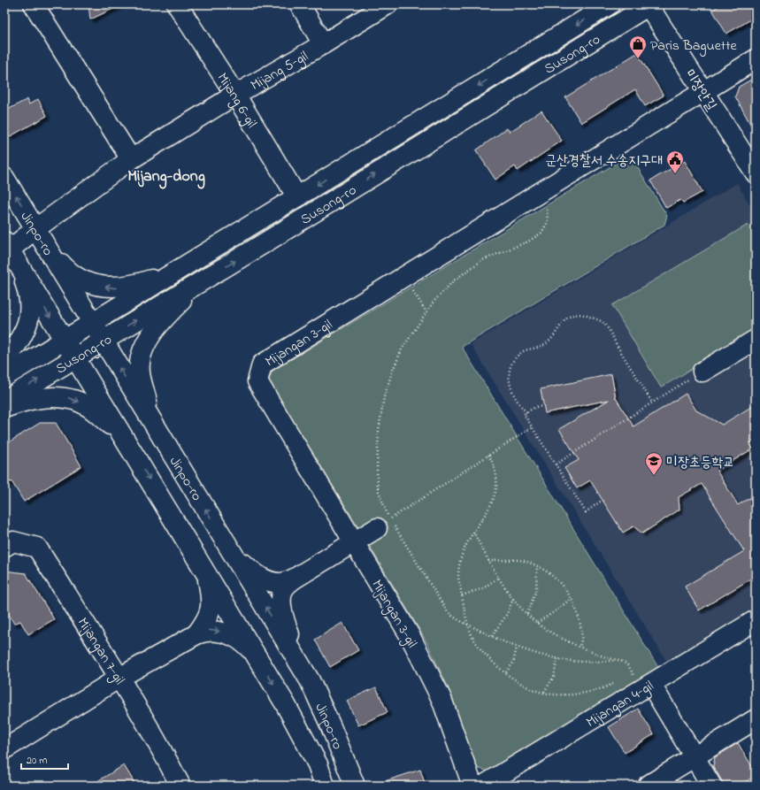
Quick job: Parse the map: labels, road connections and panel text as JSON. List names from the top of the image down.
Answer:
{
  "streets": {
    "street": [
      "Susong-ro",
      "Mijang 5-gil",
      "미장안길",
      "Mijang 6-gil",
      "Jinpo-ro",
      "Mijangan 3-gil",
      "Mijangan 7-gil",
      "Mijangan 4-gil"
    ]
  },
  "crossings": [
    ["Susong-ro", "미장안길"],
    ["Susong-ro", "Mijang 6-gil"],
    ["Susong-ro", "Jinpo-ro"],
    ["Mijang 5-gil", "Mijang 6-gil"],
    ["Mijang 5-gil", "Jinpo-ro"],
    ["미장안길", "Mijangan 3-gil"]
  ],
  "districts": ["Mijang-dong"],
  "places": {
    "shop": ["Paris Baguette"],
    "public building": ["군산경찰서 수송지구대"],
    "school or university": ["미장초등학교"]
  },
  "scale_bar": "20 m"
}
